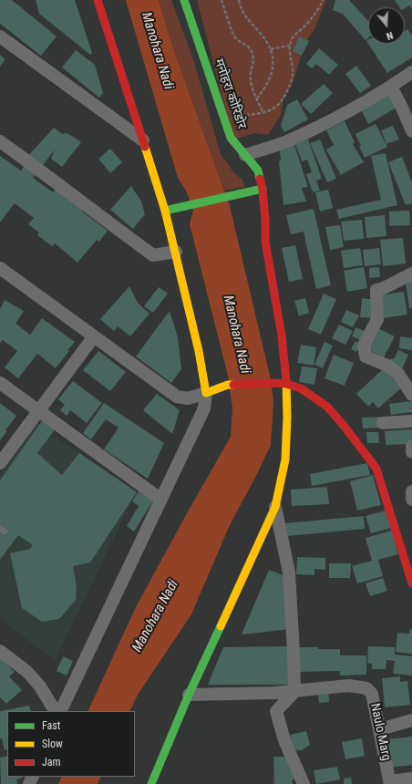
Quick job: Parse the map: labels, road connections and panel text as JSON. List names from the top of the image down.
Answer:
{
  "streets": {
    "main road": ["मनोहरा कोरिडोर"],
    "street": ["Naulo Marg"]
  },
  "crossings": [
    ["मनोहरा कोरिडोर", "Naulo Marg"]
  ],
  "water": ["Manohara Nadi"],
  "legend": ["Fast", "Slow", "Jam"],
  "north": "bottom"
}
